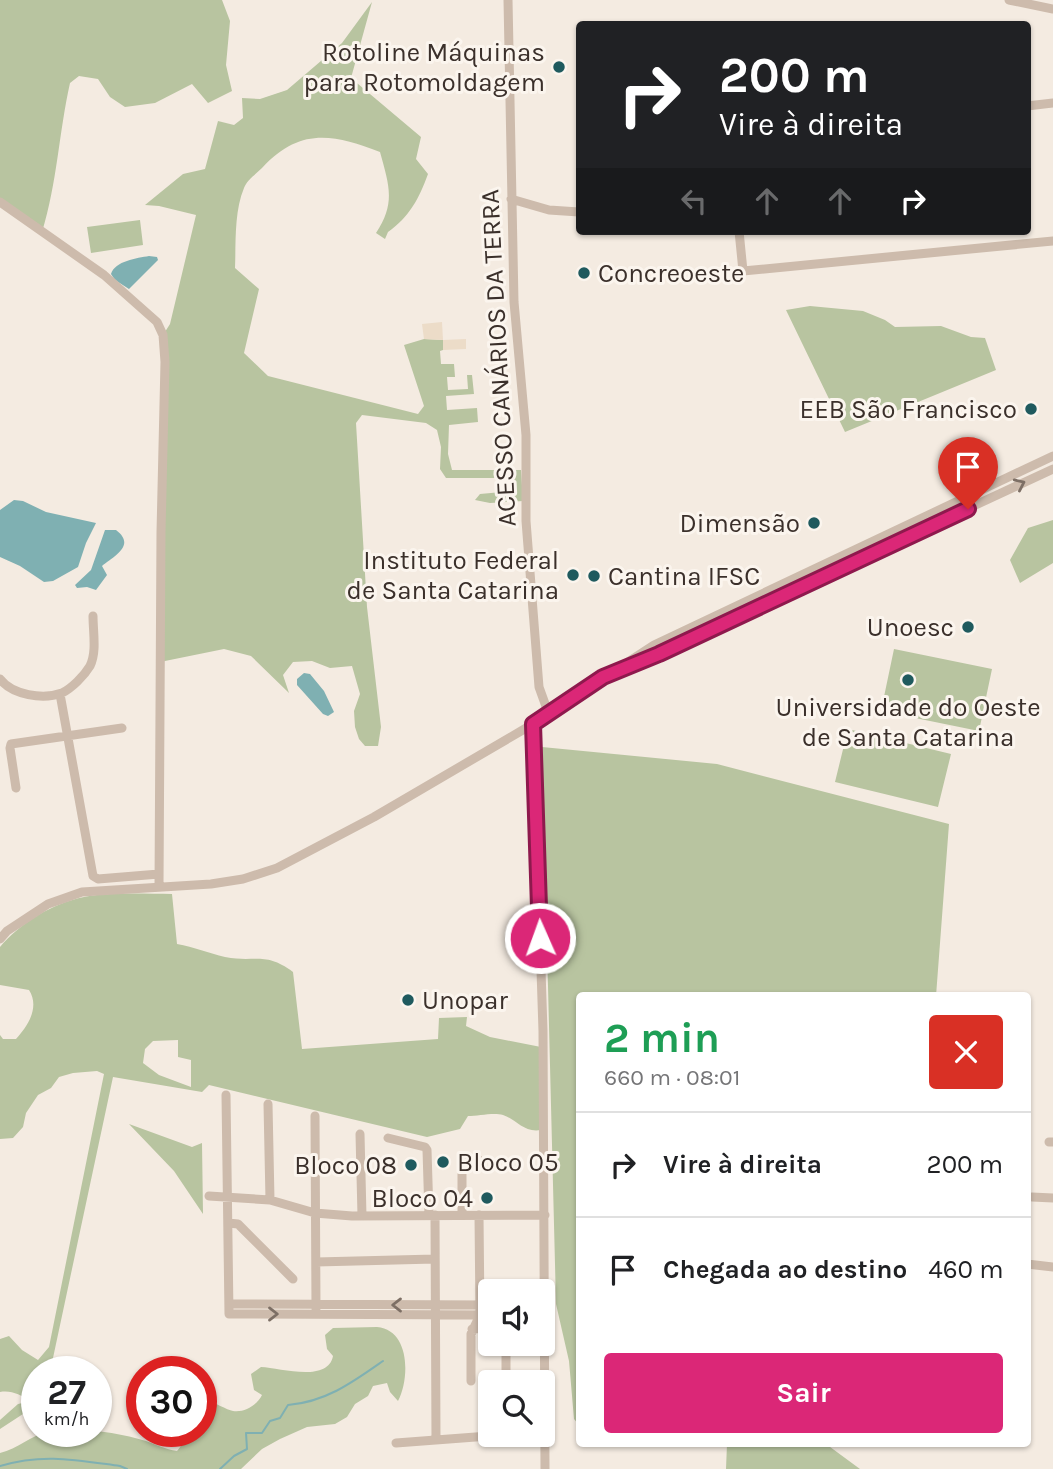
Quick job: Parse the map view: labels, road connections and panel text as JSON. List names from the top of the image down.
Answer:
{
  "streets": {
    "street": ["ACESSO CANÁRIOS DA TERRA"]
  },
  "places": [
    "Rotoline Máquinas para Rotomoldagem",
    "Concreoeste",
    "EEB São Francisco",
    "Dimensão",
    "Instituto Federal de Santa Catarina",
    "Cantina IFSC",
    "Unoesc",
    "Universidade do Oeste de Santa Catarina",
    "Unopar",
    "Bloco 05",
    "Bloco 08",
    "Bloco 04"
  ],
  "page": {
    "turn": ["200 m", "Vire à direita"],
    "heading": ["2 min", "660 m · 08:01"],
    "list": [
      {
        "name": "Vire à direita",
        "value": "200 m"
      },
      {
        "name": "Chegada ao destino",
        "value": "460 m"
      }
    ],
    "buttons": "Sair",
    "speed": "27 km/h",
    "limit": "30"
  }
}
